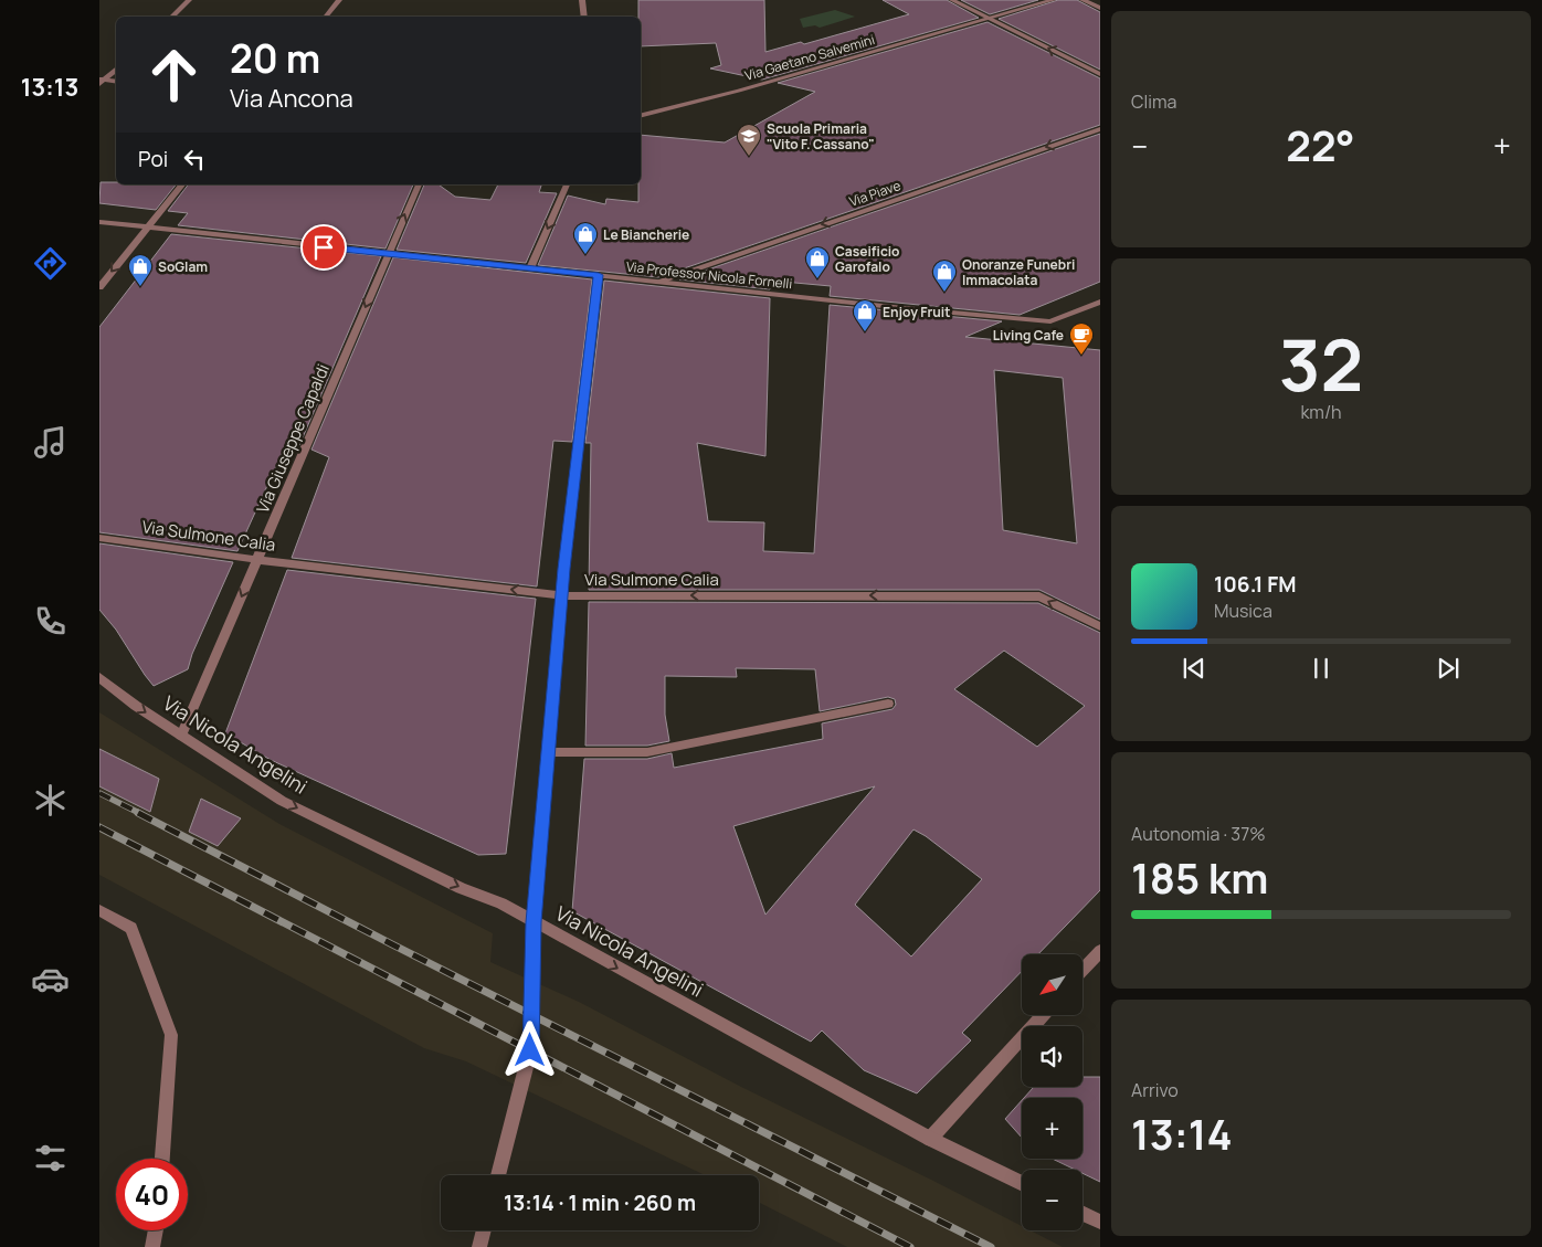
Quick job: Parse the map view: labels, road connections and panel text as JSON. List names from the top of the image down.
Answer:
{
  "streets": {
    "street": [
      "Via Gaetano Salvemini",
      "Via Piave",
      "Via Professor Nicola Fornelli",
      "Via Giuseppe Capaldi",
      "Via Sulmone Calia",
      "Via Nicola Angelini"
    ]
  },
  "crossings": [
    ["Via Piave", "Via Professor Nicola Fornelli"],
    ["Via Professor Nicola Fornelli", "Via Giuseppe Capaldi"],
    ["Via Giuseppe Capaldi", "Via Sulmone Calia"],
    ["Via Giuseppe Capaldi", "Via Nicola Angelini"]
  ],
  "one_way": ["Via Piave", "Via Sulmone Calia", "Via Nicola Angelini"],
  "places": {
    "school or university": ["Scuola Primaria \"Vito F. Cassano\""],
    "shop": [
      "Le Biancherie",
      "Caseificio Garofalo",
      "SoGlam",
      "Onoranze Funebri Immacolata",
      "Enjoy Fruit"
    ],
    "cafe": ["Living Cafe"]
  },
  "north": "bottom left",
  "page": {
    "tabs": "13:13",
    "tile": [
      "Clima",
      ["32", "km/h"],
      ["Autonomia · 37%", "185 km"],
      ["Arrivo", "13:14"]
    ],
    "turn": ["20 m", "Via Ancona"],
    "heat": ["−", "22°", "+"],
    "then": "Poi",
    "song": ["106.1 FM", "Musica"],
    "map_buttons": ["+", "−"],
    "limit": "40",
    "trip": "13:14 · 1 min · 260 m"
  }
}
